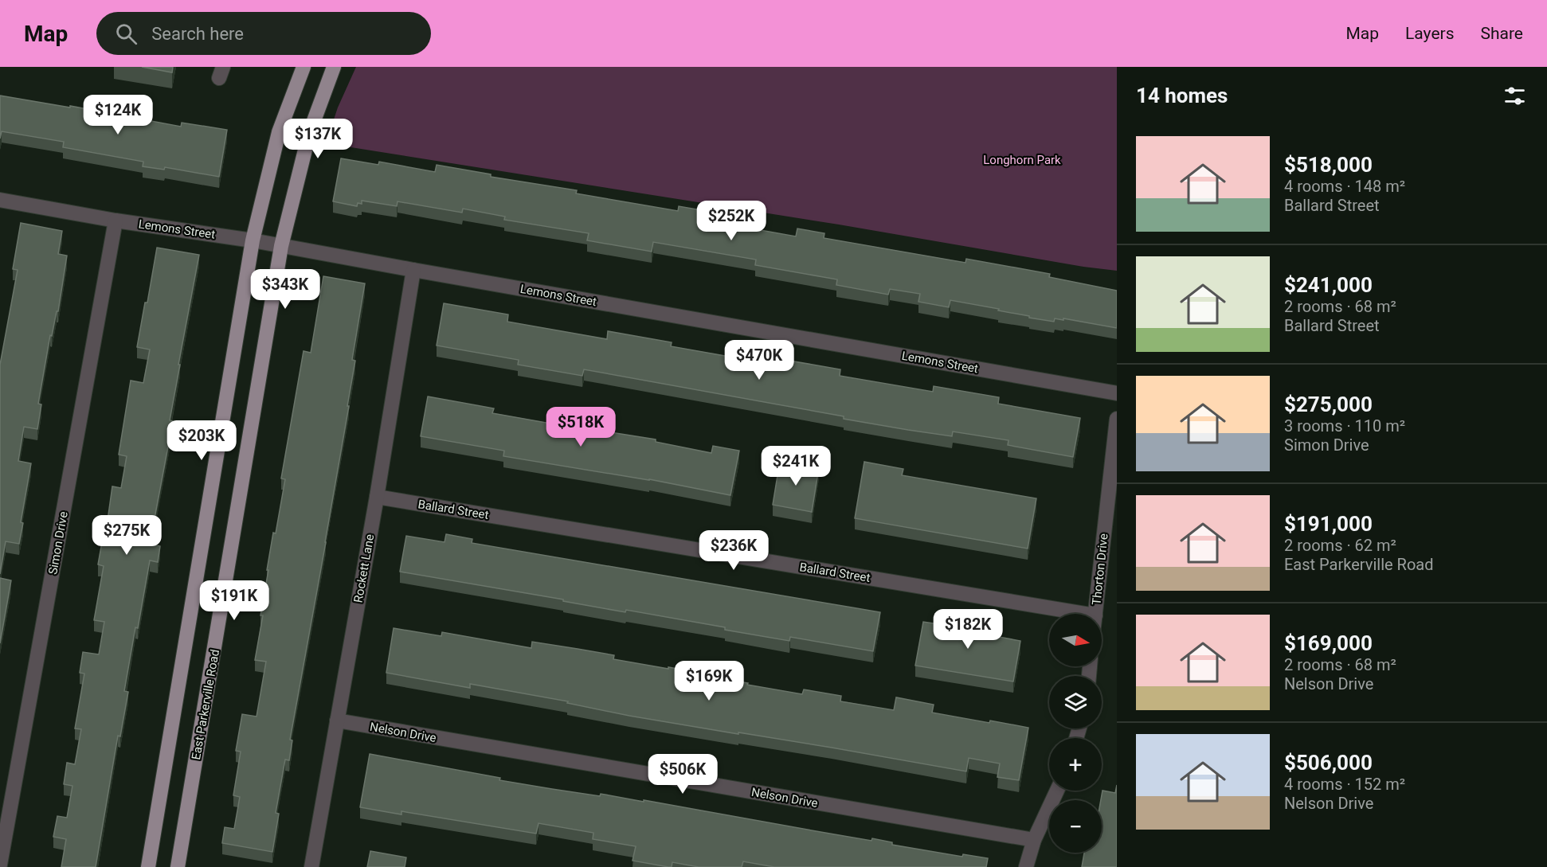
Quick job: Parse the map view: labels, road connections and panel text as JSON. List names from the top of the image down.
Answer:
{
  "streets": {
    "main road": ["East Parkerville Road"],
    "street": [
      "Lemons Street",
      "Ballard Street",
      "Simon Drive",
      "Rockett Lane",
      "Thorton Drive",
      "Nelson Drive"
    ]
  },
  "crossings": [
    ["Lemons Street", "Simon Drive"],
    ["Lemons Street", "Rockett Lane"],
    ["Lemons Street", "East Parkerville Road"],
    ["Ballard Street", "Rockett Lane"],
    ["Rockett Lane", "Nelson Drive"]
  ],
  "parks": ["Longhorn Park"],
  "north": "right",
  "page": {
    "header": "Map",
    "search": "Search here",
    "nav": ["Map", "Layers", "Share"],
    "heading": "14 homes",
    "price": [
      "$124K",
      "$137K",
      "$252K",
      "$343K",
      "$470K",
      "$518K",
      "$203K",
      "$241K",
      "$275K",
      "$236K",
      "$191K",
      "$182K",
      "$169K",
      "$506K"
    ],
    "list": [
      {
        "name": "$518,000",
        "note": "4 rooms · 148 m² · Ballard Street"
      },
      {
        "name": "$241,000",
        "note": "2 rooms · 68 m² · Ballard Street"
      },
      {
        "name": "$275,000",
        "note": "3 rooms · 110 m² · Simon Drive"
      },
      {
        "name": "$191,000",
        "note": "2 rooms · 62 m² · East Parkerville Road"
      },
      {
        "name": "$169,000",
        "note": "2 rooms · 68 m² · Nelson Drive"
      },
      {
        "name": "$506,000",
        "note": "4 rooms · 152 m² · Nelson Drive"
      }
    ],
    "map_buttons": ["+", "−"]
  }
}
